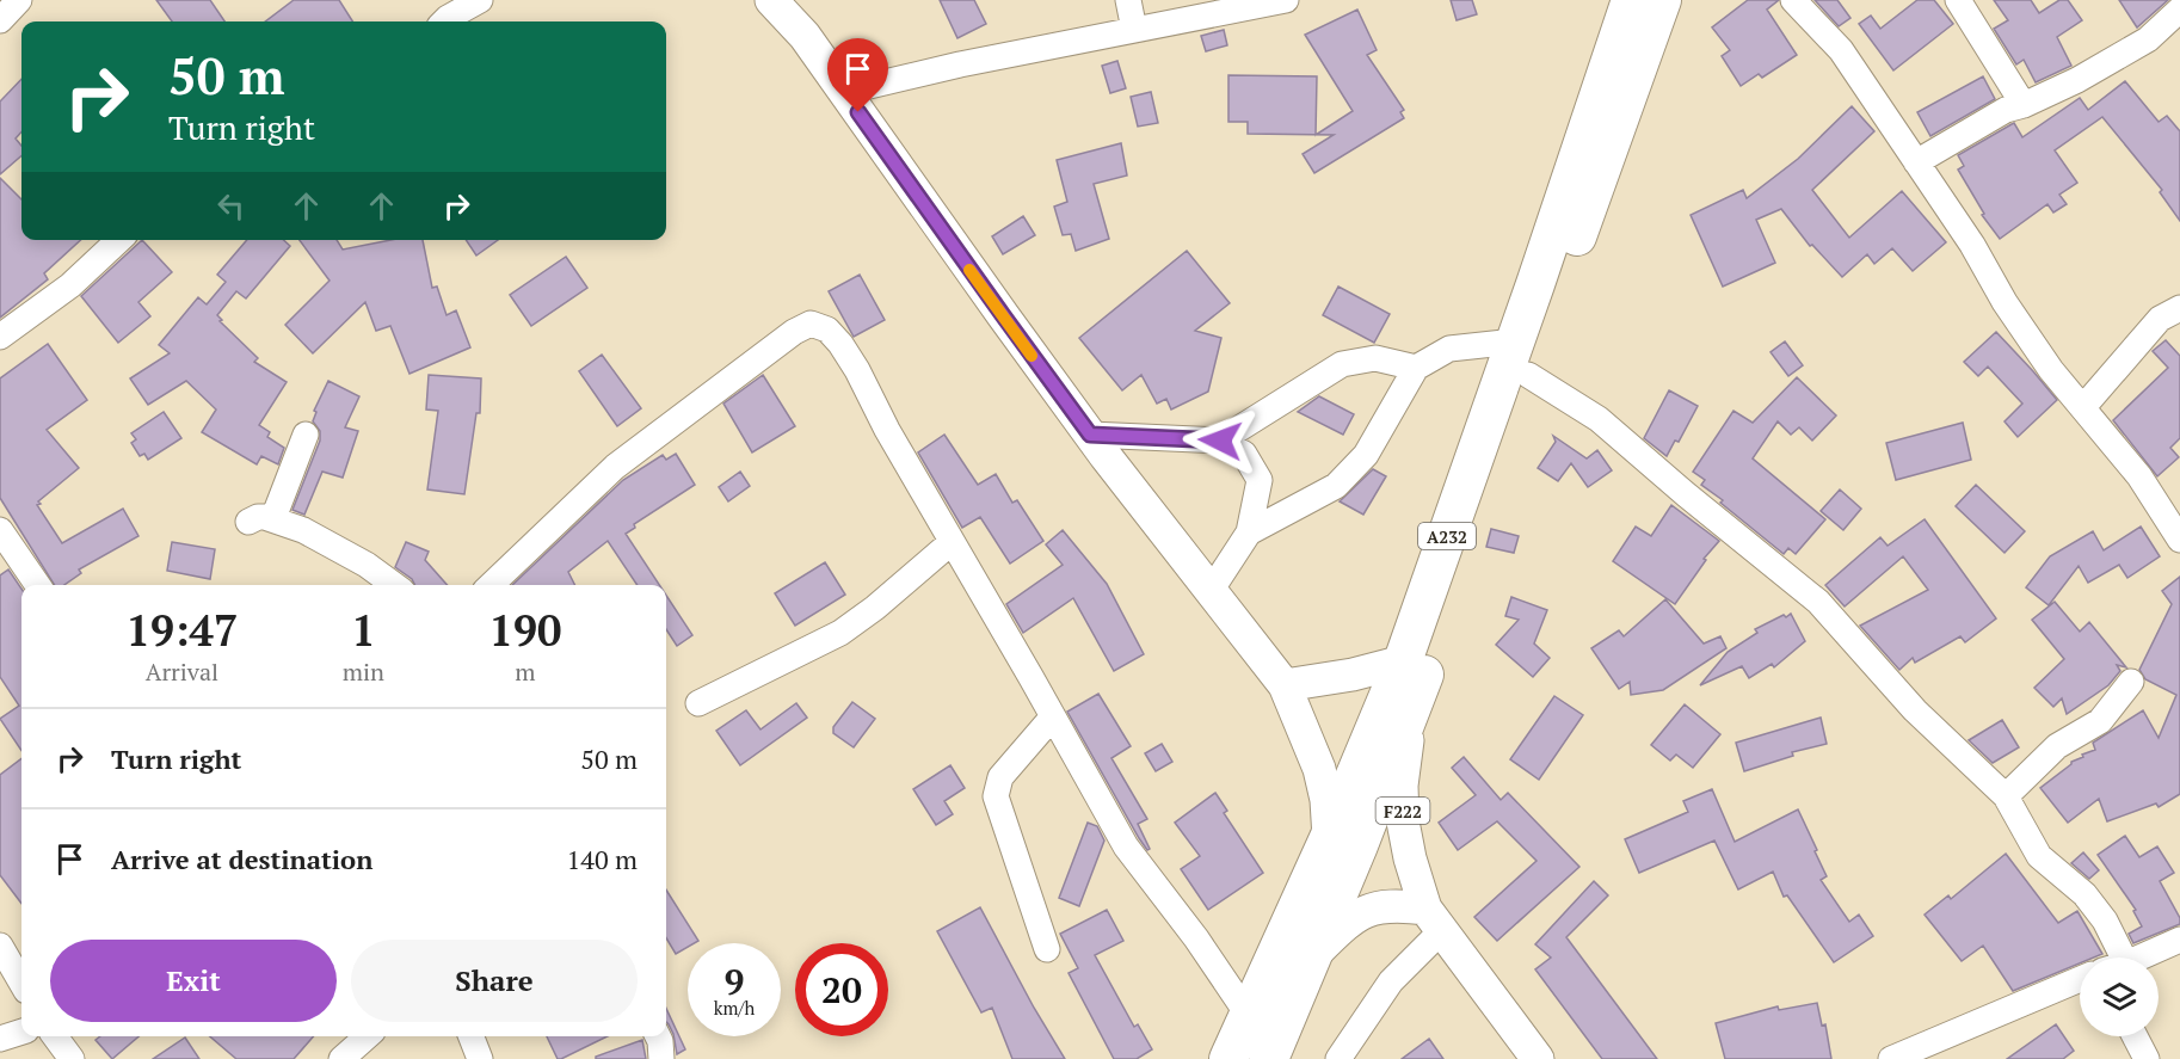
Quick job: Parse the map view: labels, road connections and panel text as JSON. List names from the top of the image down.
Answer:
{
  "streets": {
    "highway": ["A232"],
    "main road": ["F222"]
  },
  "crossings": [
    ["A232", "F222"]
  ],
  "page": {
    "turn": ["50 m", "Turn right"],
    "eta": [
      "19:47",
      "Arrival",
      "1",
      "min",
      "190",
      "m"
    ],
    "list": [
      {
        "name": "Turn right",
        "value": "50 m"
      },
      {
        "name": "Arrive at destination",
        "value": "140 m"
      }
    ],
    "buttons": ["Exit", "Share"],
    "speed": "9 km/h",
    "limit": "20"
  }
}
